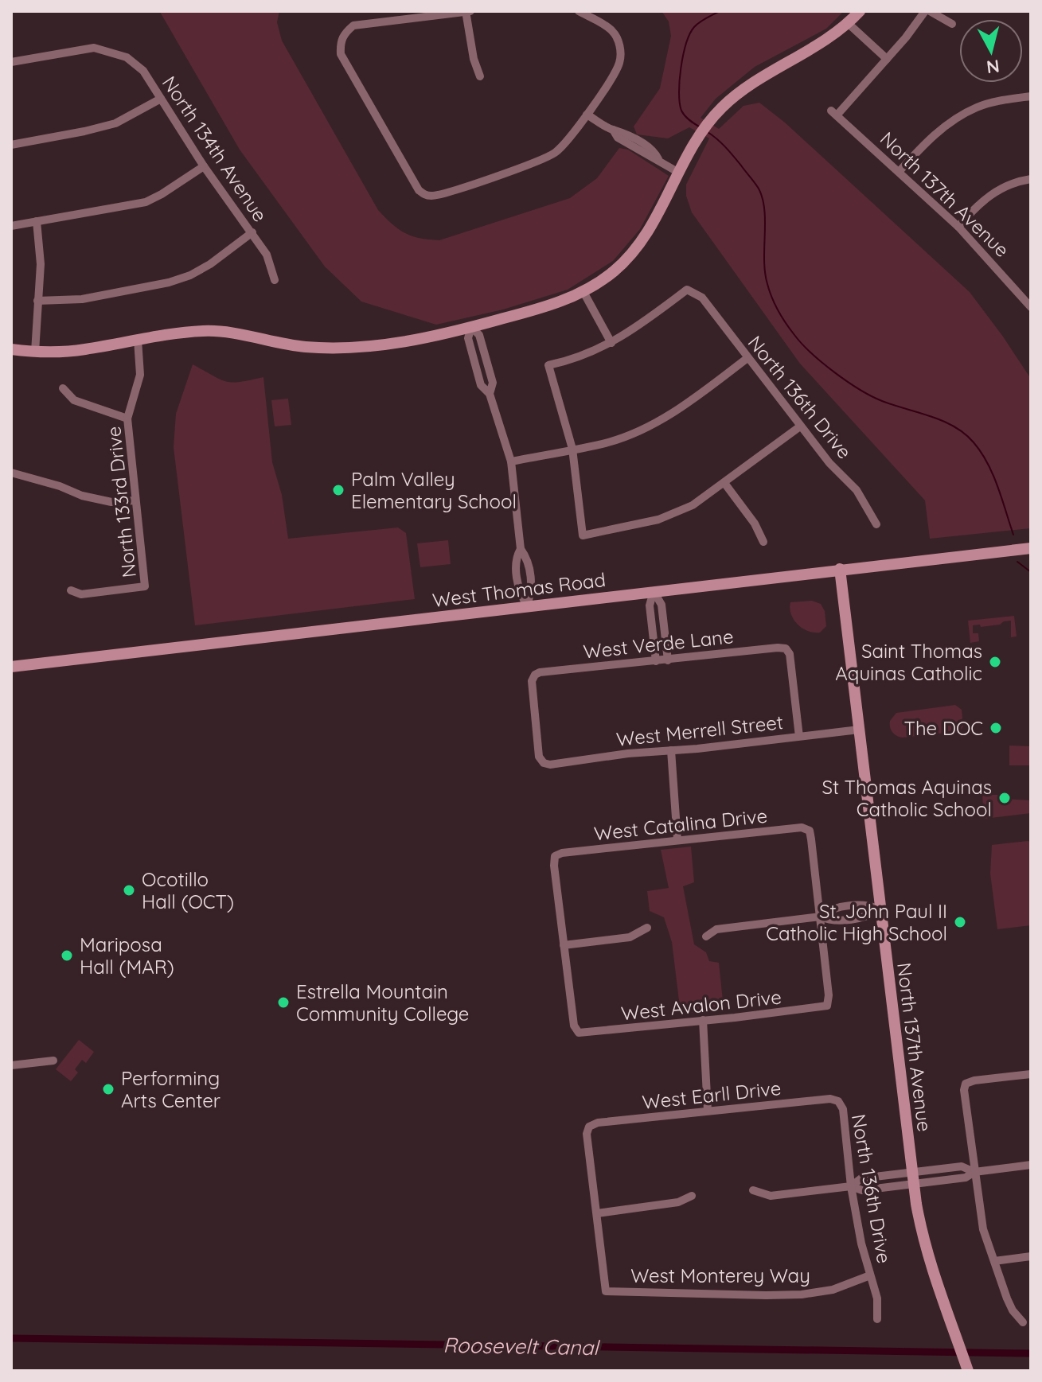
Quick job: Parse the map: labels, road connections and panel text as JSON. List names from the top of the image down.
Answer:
{
  "streets": {
    "street": [
      "North 134th Avenue",
      "North 137th Avenue",
      "North 136th Drive",
      "North 133rd Drive",
      "West Thomas Road",
      "West Verde Lane",
      "West Merrell Street",
      "West Catalina Drive",
      "West Avalon Drive",
      "West Earll Drive",
      "West Monterey Way"
    ]
  },
  "crossings": [
    ["North 137th Avenue", "West Thomas Road"],
    ["North 137th Avenue", "West Merrell Street"],
    ["North 136th Drive", "West Earll Drive"],
    ["North 136th Drive", "West Monterey Way"],
    ["West Verde Lane", "West Merrell Street"],
    ["West Catalina Drive", "West Avalon Drive"],
    ["West Earll Drive", "West Monterey Way"]
  ],
  "water": ["Roosevelt Canal"],
  "places": [
    "Palm Valley Elementary School",
    "Saint Thomas Aquinas Catholic",
    "The DOC",
    "St Thomas Aquinas Catholic School",
    "Ocotillo Hall (OCT)",
    "St. John Paul II Catholic High School",
    "Mariposa Hall (MAR)",
    "Estrella Mountain Community College",
    "Performing Arts Center"
  ],
  "north": "bottom"
}
